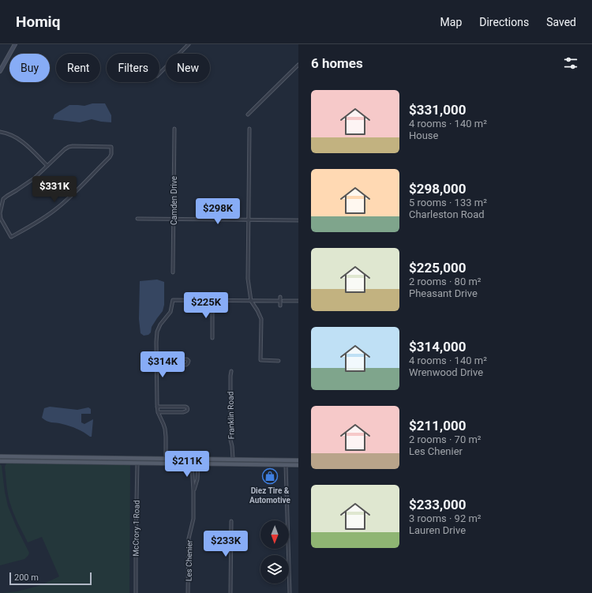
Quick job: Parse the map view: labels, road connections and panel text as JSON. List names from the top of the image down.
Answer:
{
  "streets": {
    "street": [
      "Camden Drive",
      "Franklin Road",
      "McCrory 1 Road",
      "Les Chenier"
    ]
  },
  "places": {
    "shop": ["Diez Tire & Automotive"]
  },
  "scale_bar": "200 m",
  "north": "bottom",
  "page": {
    "header": "Homiq",
    "nav": ["Map", "Directions", "Saved"],
    "heading": "6 homes",
    "chip": [
      "Buy",
      "Rent",
      "Filters",
      "New"
    ],
    "list": [
      {
        "name": "$331,000",
        "note": "4 rooms · 140 m² · House"
      },
      {
        "name": "$298,000",
        "note": "5 rooms · 133 m² · Charleston Road"
      },
      {
        "name": "$225,000",
        "note": "2 rooms · 80 m² · Pheasant Drive"
      },
      {
        "name": "$314,000",
        "note": "4 rooms · 140 m² · Wrenwood Drive"
      },
      {
        "name": "$211,000",
        "note": "2 rooms · 70 m² · Les Chenier"
      },
      {
        "name": "$233,000",
        "note": "3 rooms · 92 m² · Lauren Drive"
      }
    ],
    "price": [
      "$331K",
      "$298K",
      "$225K",
      "$314K",
      "$211K",
      "$233K"
    ],
    "scale": "200 m"
  }
}
